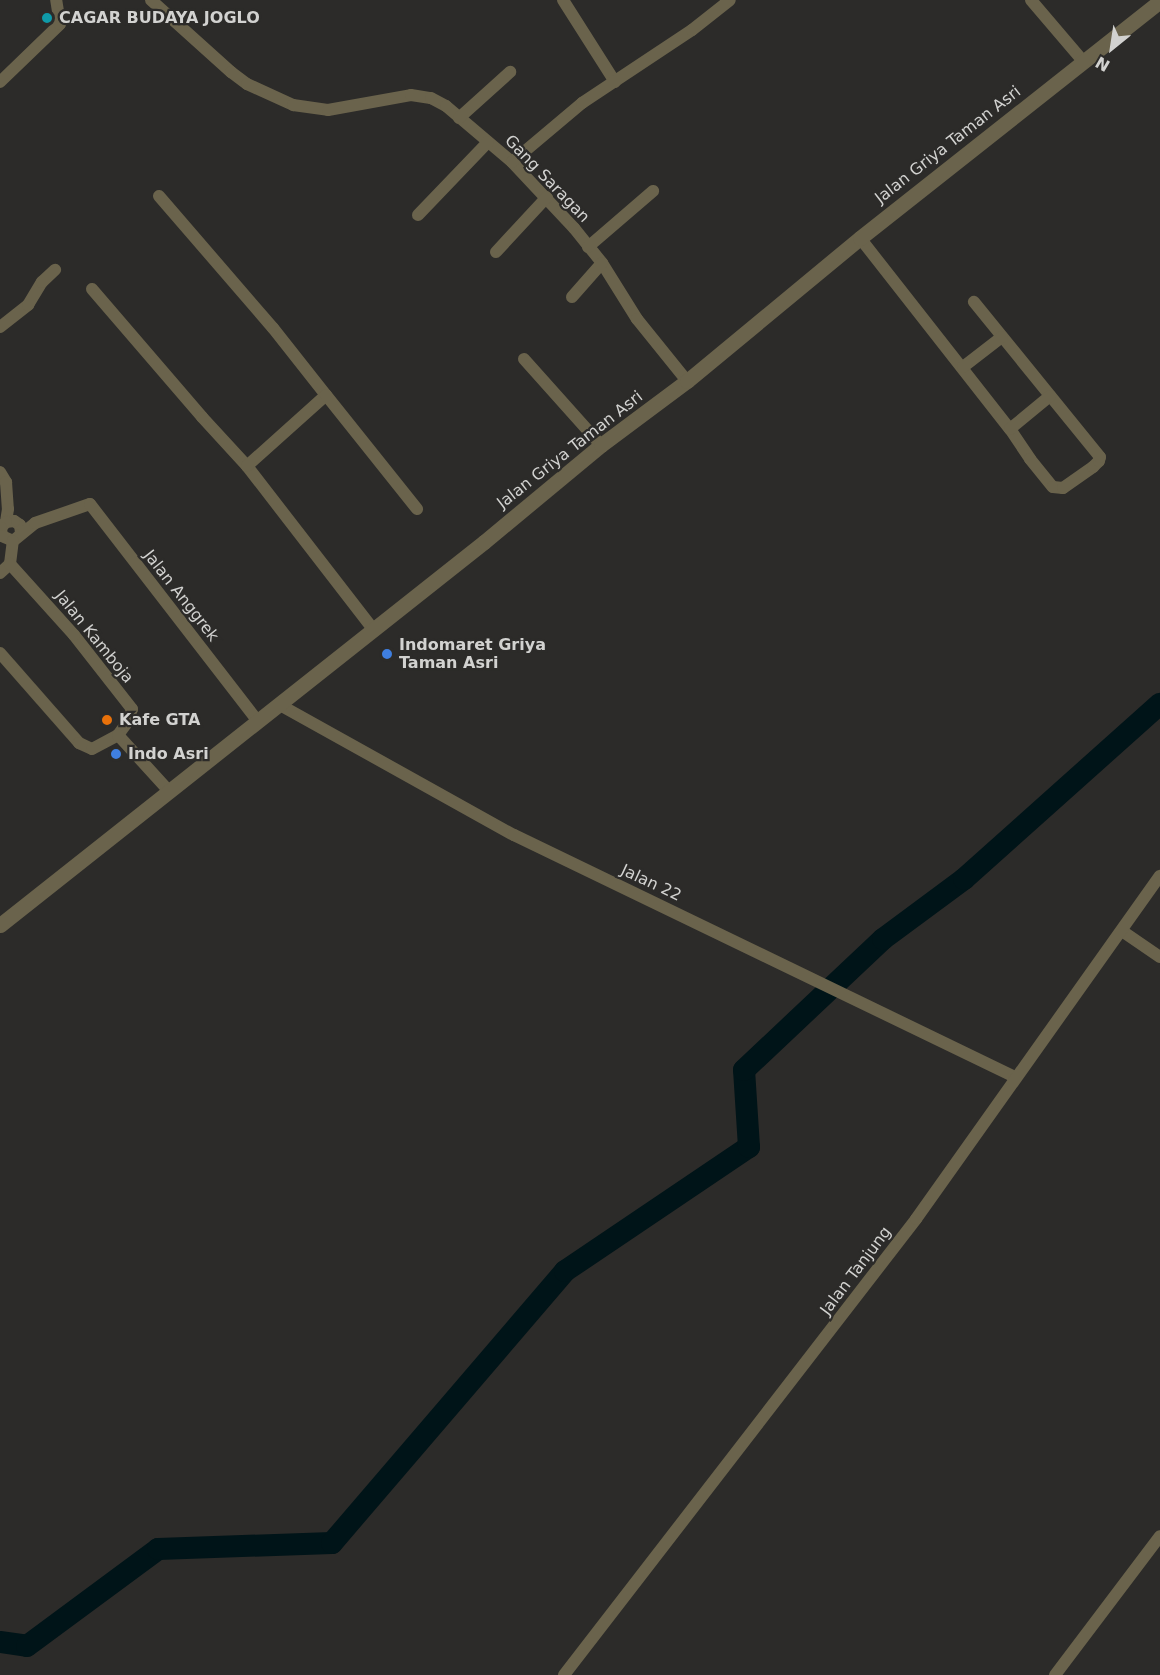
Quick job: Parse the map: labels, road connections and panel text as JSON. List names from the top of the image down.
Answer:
{
  "streets": {
    "street": [
      "Jalan Griya Taman Asri",
      "Gang Saragan",
      "Jalan Anggrek",
      "Jalan Kamboja",
      "Jalan 22",
      "Jalan Tanjung"
    ]
  },
  "crossings": [
    ["Jalan Griya Taman Asri", "Gang Saragan"],
    ["Jalan Griya Taman Asri", "Jalan Anggrek"],
    ["Jalan Griya Taman Asri", "Jalan 22"],
    ["Jalan 22", "Jalan Tanjung"]
  ],
  "places": [
    "CAGAR BUDAYA JOGLO",
    "Indomaret Griya Taman Asri",
    "Kafe GTA",
    "Indo Asri"
  ],
  "north": "bottom left"
}
